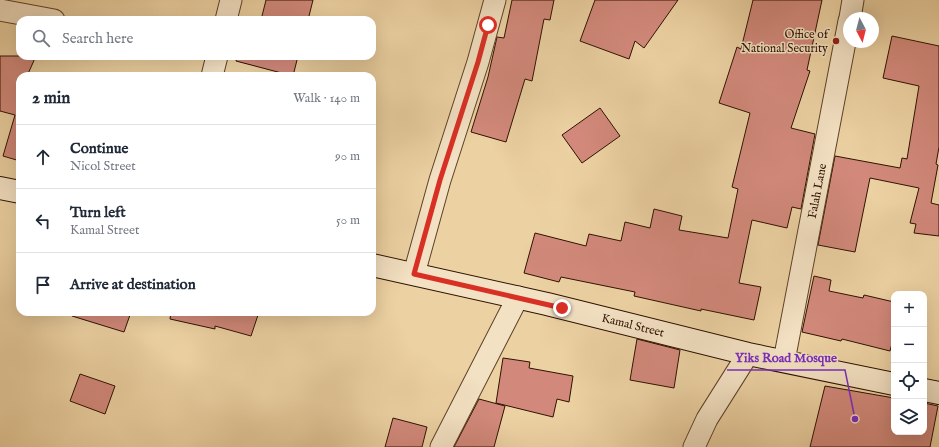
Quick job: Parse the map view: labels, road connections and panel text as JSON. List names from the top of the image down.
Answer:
{
  "streets": {
    "street": ["Falah Lane", "Kamal Street"]
  },
  "crossings": [
    ["Falah Lane", "Kamal Street"]
  ],
  "places": ["Office of National Security", "Yiks Road Mosque"],
  "north": "bottom",
  "page": {
    "search": "Search here",
    "heading": ["2 min", "Walk · 140 m"],
    "list": [
      ["Continue", "Nicol Street", "90 m"],
      ["Turn left", "Kamal Street", "50 m"],
      "Arrive at destination"
    ],
    "map_buttons": ["+", "−"]
  }
}
